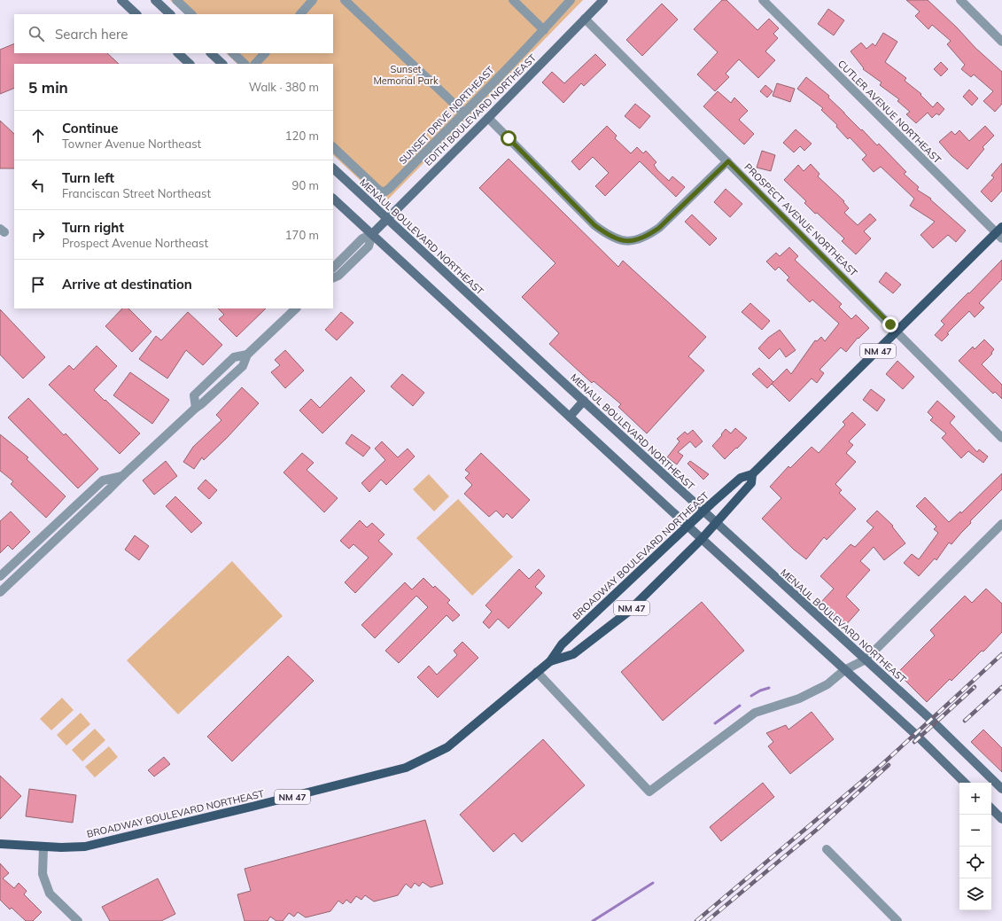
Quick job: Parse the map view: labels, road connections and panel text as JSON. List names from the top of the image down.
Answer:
{
  "streets": {
    "main road": [
      "EDITH BOULEVARD NORTHEAST",
      "MENAUL BOULEVARD NORTHEAST",
      "NM 47",
      "BROADWAY BOULEVARD NORTHEAST"
    ],
    "street": ["CUTLER AVENUE NORTHEAST", "SUNSET DRIVE NORTHEAST", "PROSPECT AVENUE NORTHEAST"]
  },
  "crossings": [
    ["EDITH BOULEVARD NORTHEAST", "PROSPECT AVENUE NORTHEAST"],
    ["EDITH BOULEVARD NORTHEAST", "MENAUL BOULEVARD NORTHEAST"],
    ["CUTLER AVENUE NORTHEAST", "BROADWAY BOULEVARD NORTHEAST"],
    ["PROSPECT AVENUE NORTHEAST", "BROADWAY BOULEVARD NORTHEAST"],
    ["MENAUL BOULEVARD NORTHEAST", "BROADWAY BOULEVARD NORTHEAST"]
  ],
  "parks": ["Sunset Memorial Park"],
  "page": {
    "search": "Search here",
    "heading": ["5 min", "Walk · 380 m"],
    "list": [
      ["Continue", "Towner Avenue Northeast", "120 m"],
      ["Turn left", "Franciscan Street Northeast", "90 m"],
      ["Turn right", "Prospect Avenue Northeast", "170 m"],
      "Arrive at destination"
    ],
    "map_buttons": ["+", "−"]
  }
}
